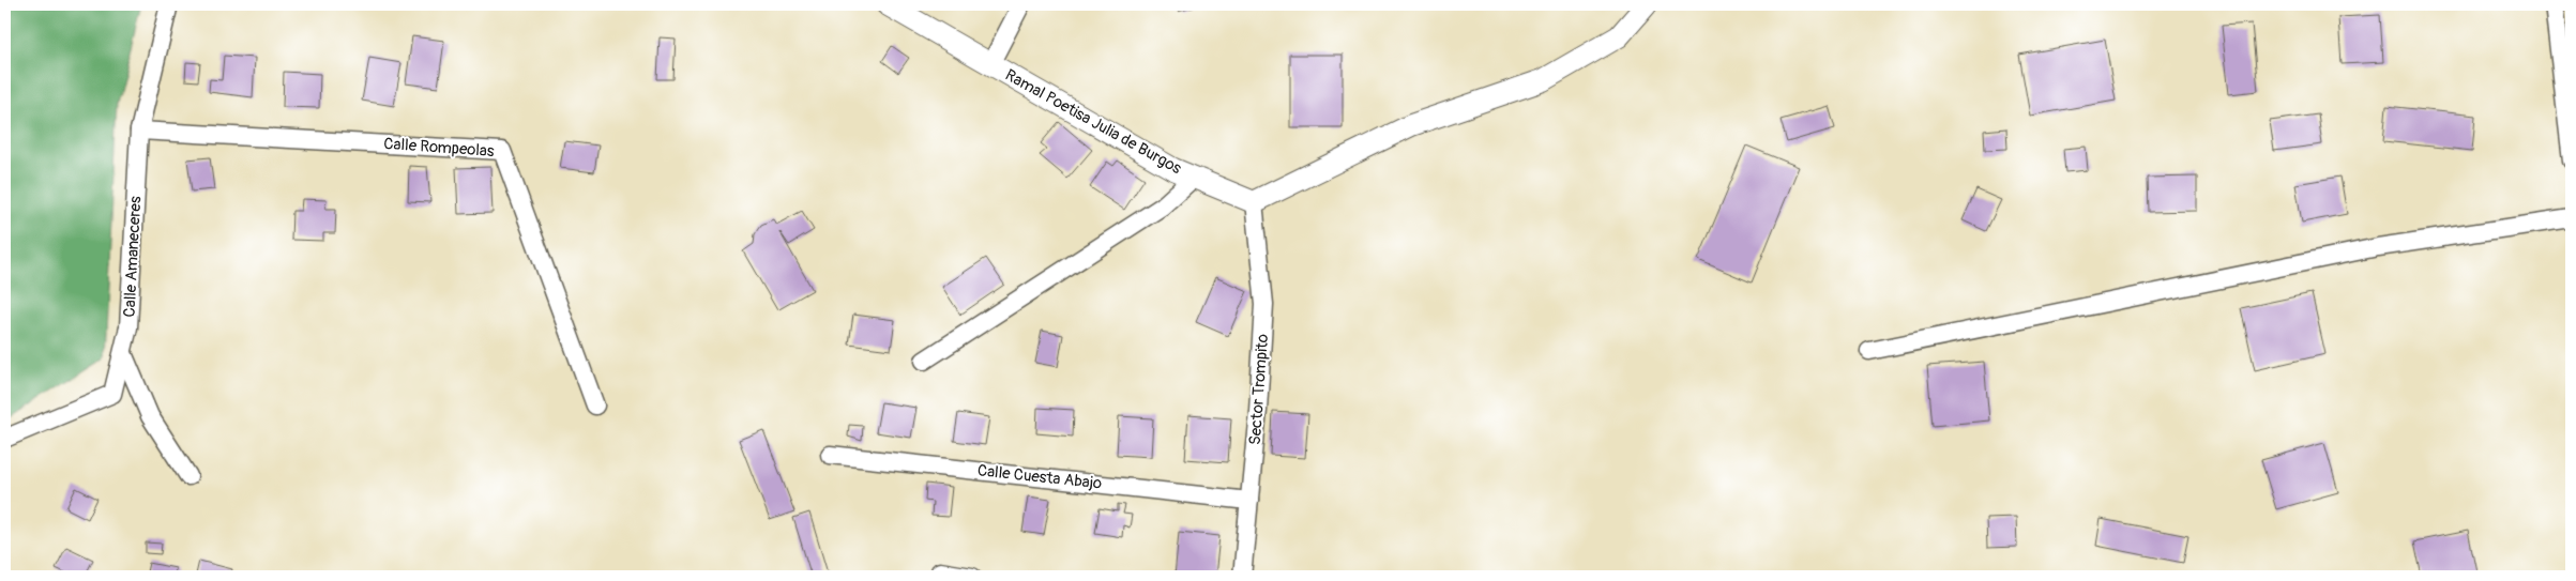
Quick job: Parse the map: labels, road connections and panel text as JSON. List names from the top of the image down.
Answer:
{
  "streets": {
    "street": [
      "Ramal Poetisa Julia de Burgos",
      "Calle Rompeolas",
      "Calle Amaneceres",
      "Sector Trompito",
      "Calle Cuesta Abajo"
    ]
  },
  "crossings": [
    ["Ramal Poetisa Julia de Burgos", "Sector Trompito"],
    ["Calle Rompeolas", "Calle Amaneceres"],
    ["Sector Trompito", "Calle Cuesta Abajo"]
  ]
}
